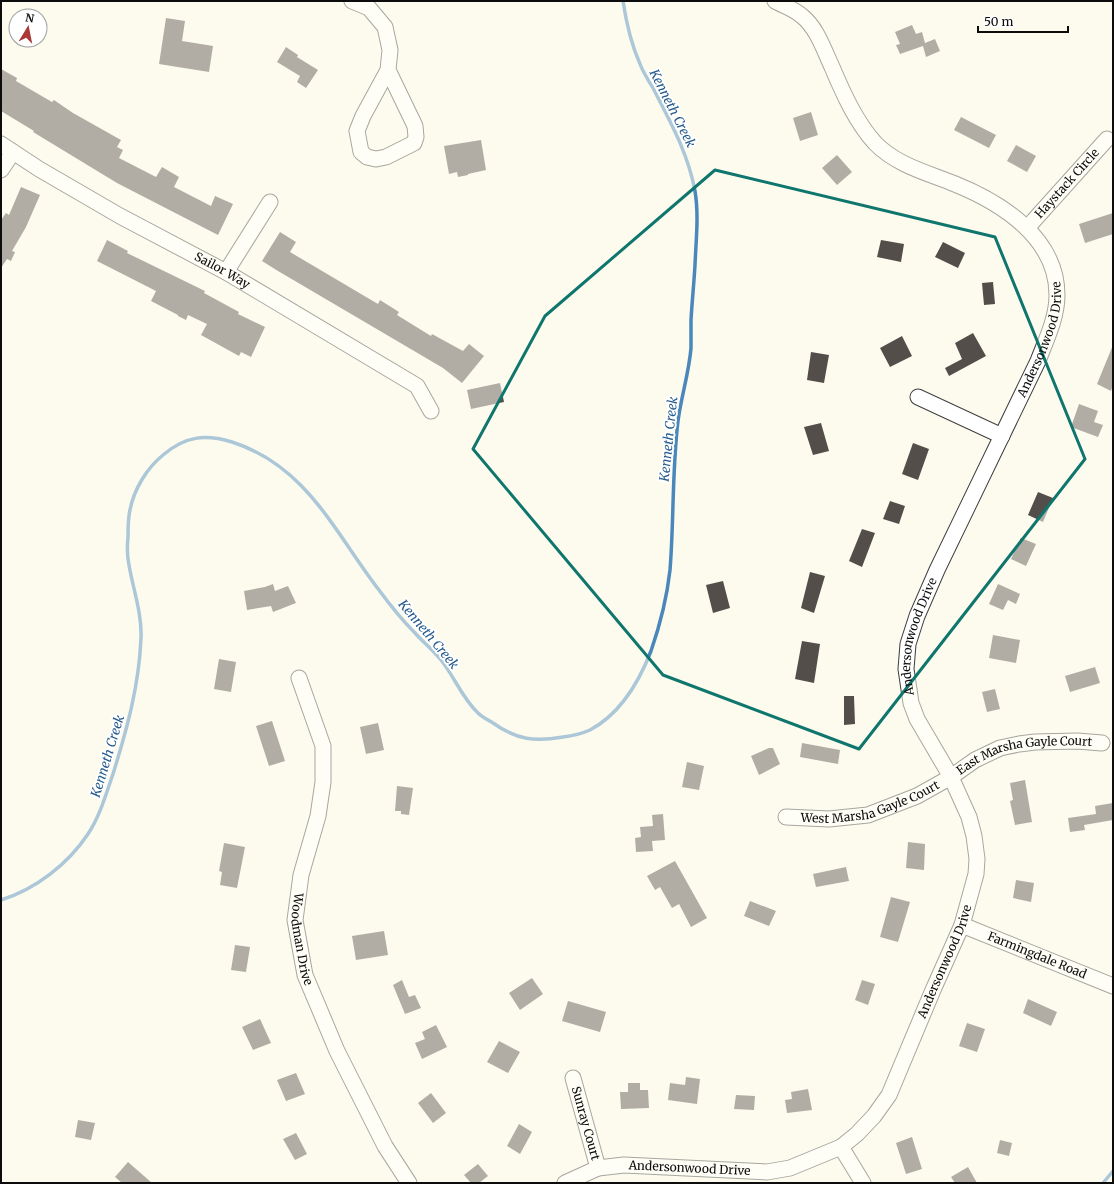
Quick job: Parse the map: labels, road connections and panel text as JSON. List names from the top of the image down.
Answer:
{
  "streets": {
    "street": [
      "Haystack Circle",
      "Sailor Way",
      "Andersonwood Drive",
      "East Marsha Gayle Court",
      "West Marsha Gayle Court",
      "Woodman Drive",
      "Farmingdale Road",
      "Sunray Court"
    ]
  },
  "crossings": [
    ["Haystack Circle", "Andersonwood Drive"],
    ["Andersonwood Drive", "East Marsha Gayle Court"],
    ["Andersonwood Drive", "West Marsha Gayle Court"],
    ["Andersonwood Drive", "Farmingdale Road"],
    ["Andersonwood Drive", "Sunray Court"],
    ["East Marsha Gayle Court", "West Marsha Gayle Court"]
  ],
  "water": ["Kenneth Creek"],
  "scale_bar": "50 m",
  "north": "top"
}
